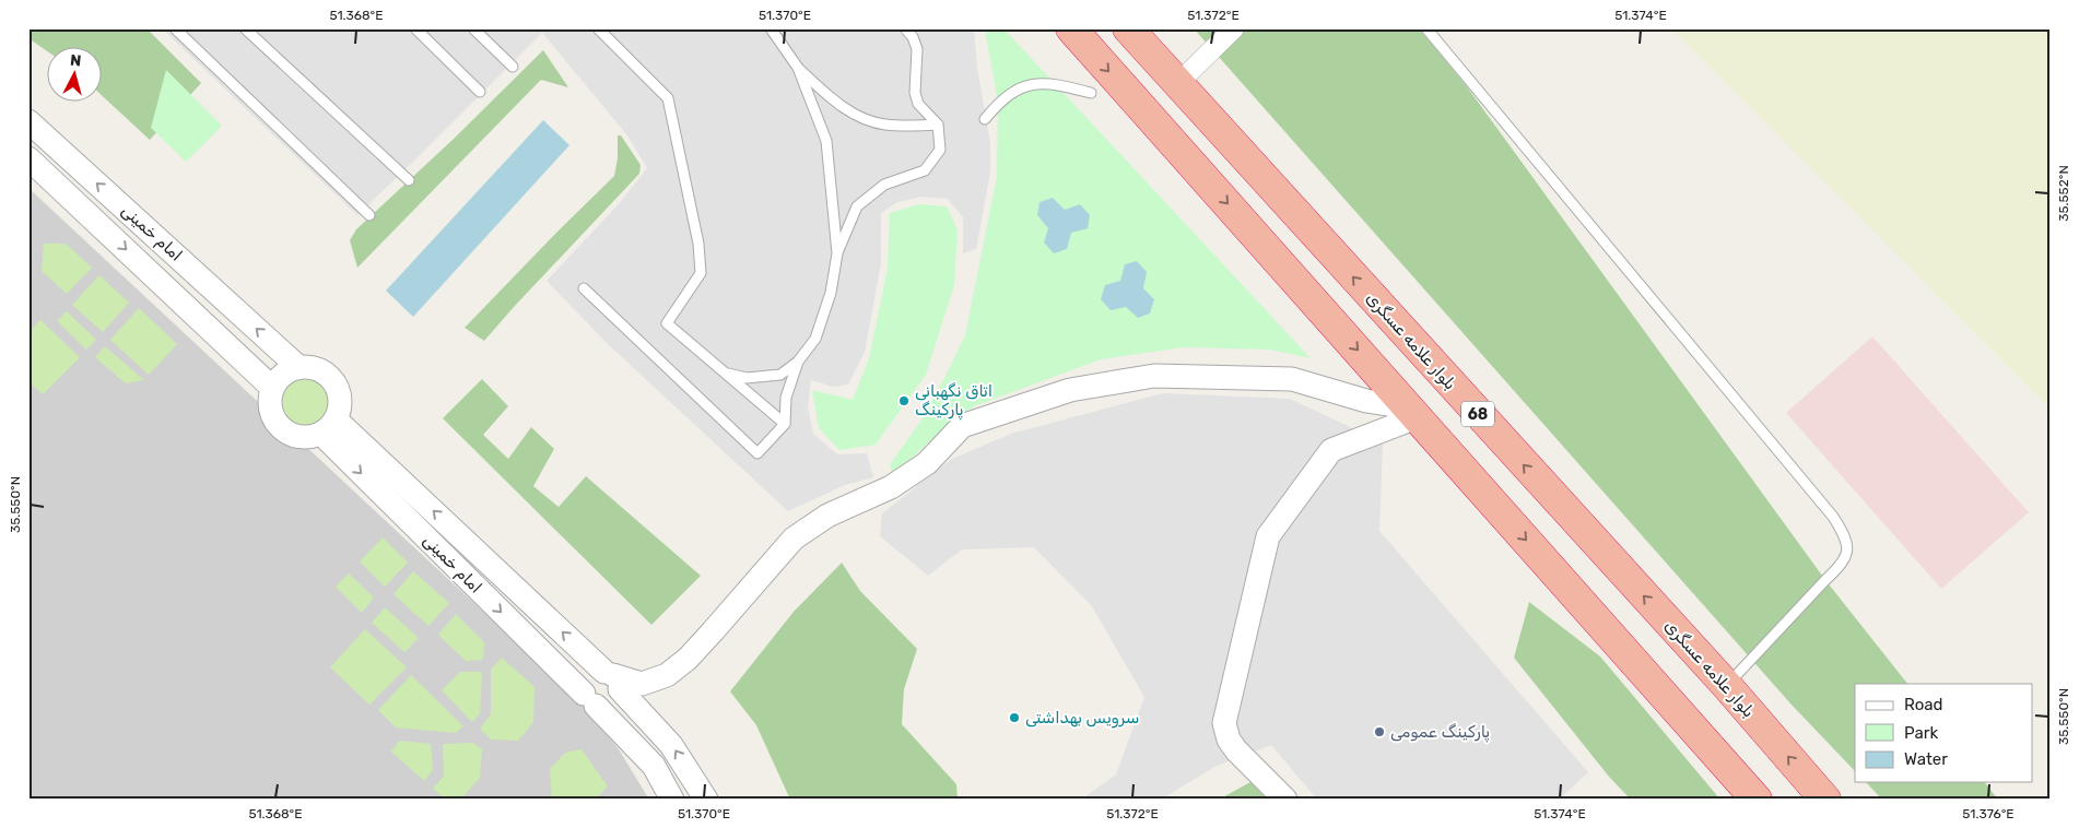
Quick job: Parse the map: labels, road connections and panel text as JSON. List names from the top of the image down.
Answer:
{
  "streets": {
    "highway": ["بلوار علامه عسگری", "68"],
    "street": ["امام خمینی"]
  },
  "places": ["اتاق نگهبانی پارکینگ", "سرویس بهداشتی", "پارکینگ عمومی"],
  "legend": ["Road", "Park", "Water"],
  "north": "top",
  "coordinates": [
    "51.368°E",
    "51.370°E",
    "51.372°E",
    "51.374°E",
    "35.552°N",
    "35.550°N",
    "51.376°E"
  ]
}
